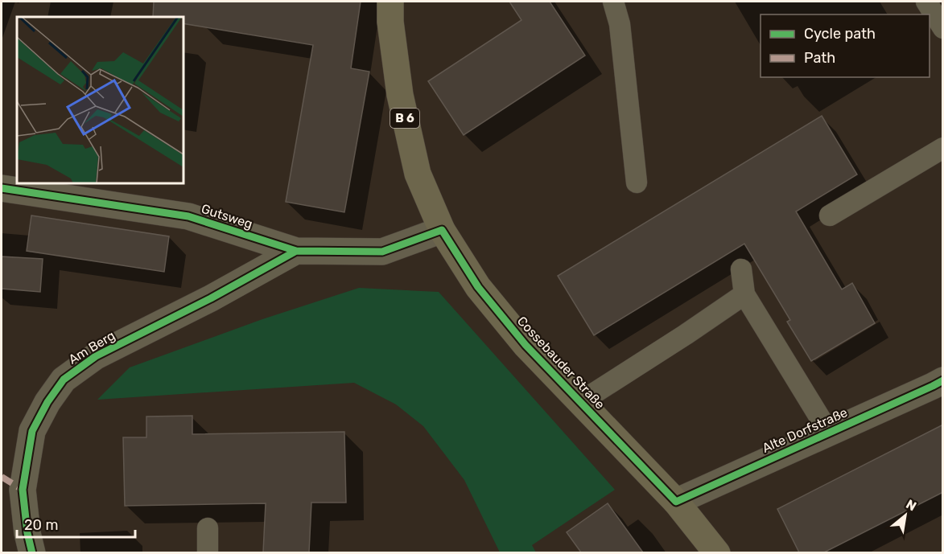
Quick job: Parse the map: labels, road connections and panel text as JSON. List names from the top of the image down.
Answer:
{
  "streets": {
    "main road": ["B 6", "Cossebauder Straße"],
    "street": ["Gutsweg", "Am Berg", "Alte Dorfstraße"]
  },
  "crossings": [
    ["Gutsweg", "Am Berg"],
    ["Gutsweg", "Cossebauder Straße"],
    ["Cossebauder Straße", "Alte Dorfstraße"]
  ],
  "legend": ["Cycle path", "Path"],
  "scale_bar": "20 m",
  "north": "top right"
}
